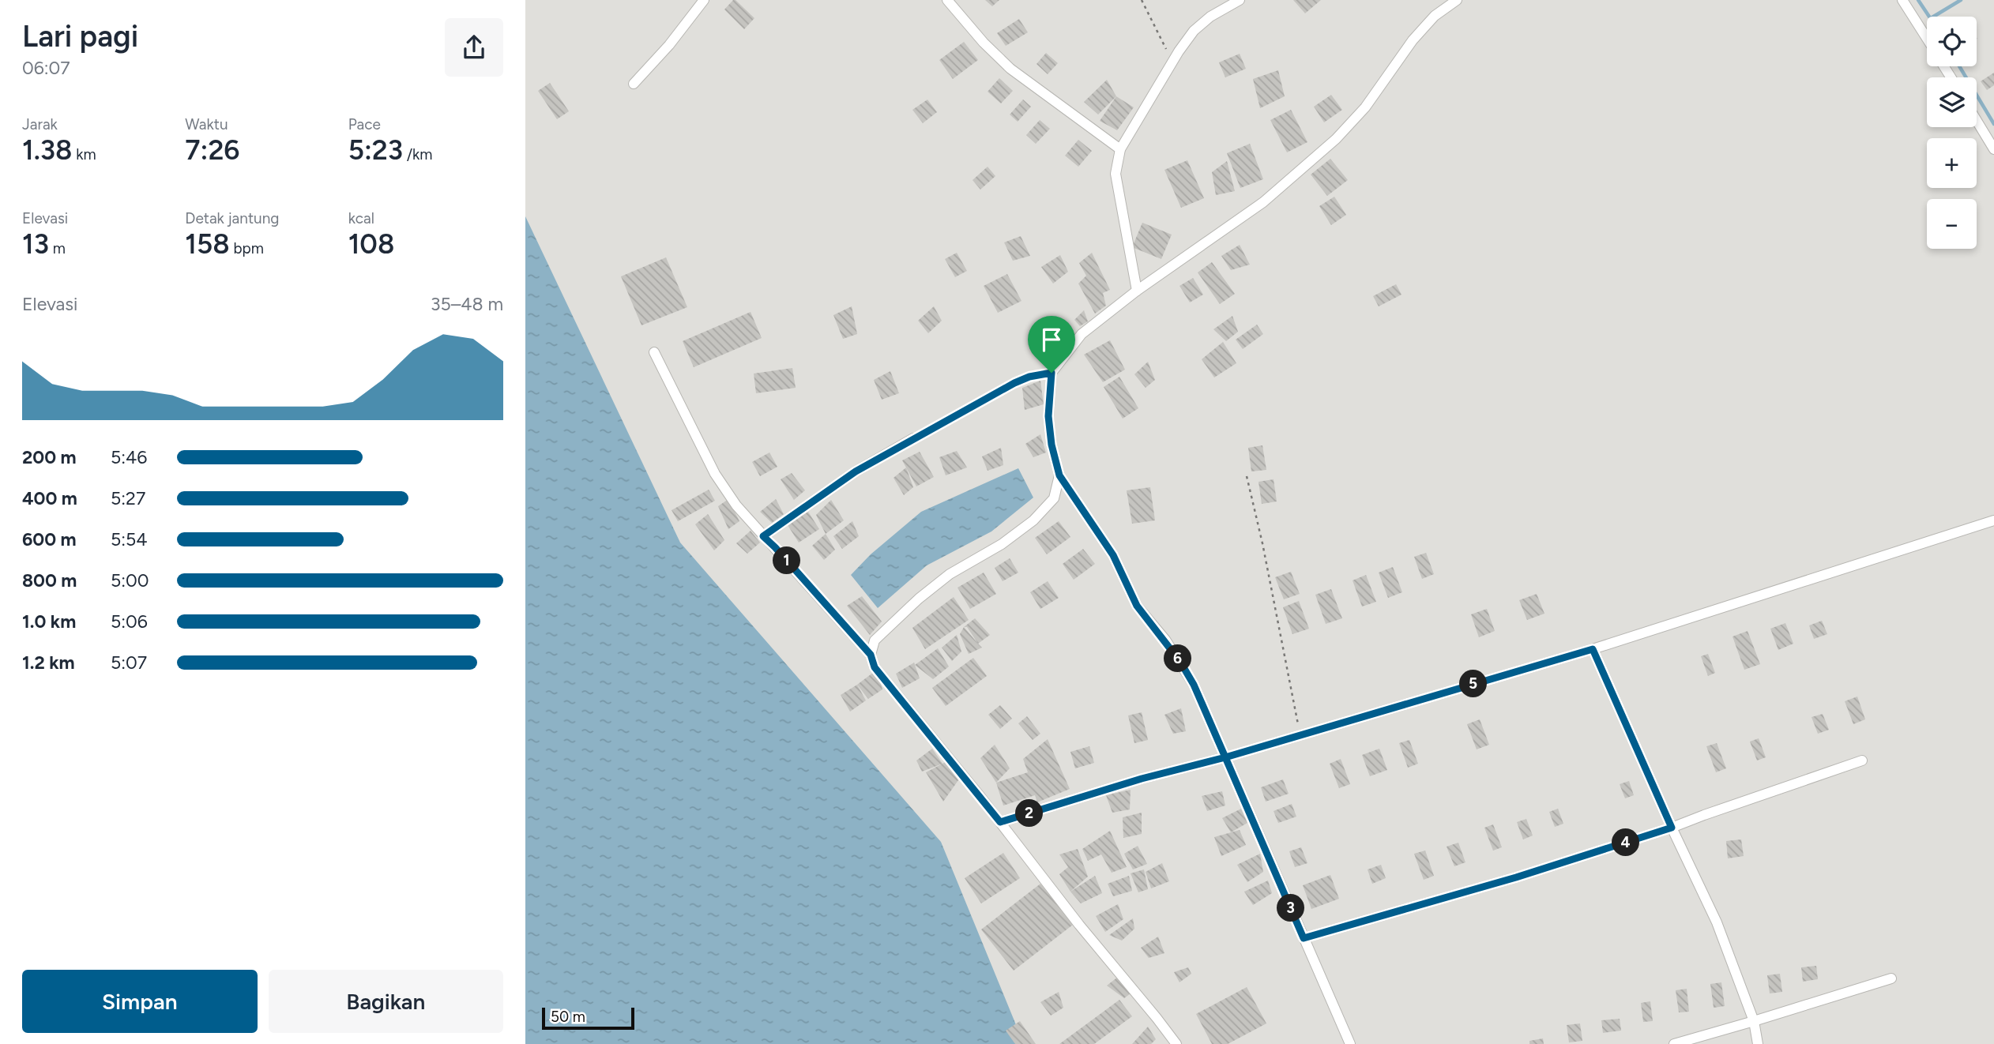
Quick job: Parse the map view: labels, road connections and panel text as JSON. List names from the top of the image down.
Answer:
{
  "scale_bar": "50 m",
  "page": {
    "heading": ["Lari pagi", "06:07"],
    "map_buttons": ["+", "−"],
    "stats": [
      ["Jarak", "1.38 km"],
      ["Waktu", "7:26"],
      ["Pace", "5:23 /km"],
      ["Elevasi", "13 m"],
      ["Detak jantung", "158 bpm"],
      ["kcal", "108"]
    ],
    "chart": ["Elevasi", "35–48 m"],
    "list": [
      {
        "name": "200 m",
        "note": "5:46"
      },
      {
        "name": "400 m",
        "note": "5:27"
      },
      {
        "name": "600 m",
        "note": "5:54"
      },
      {
        "name": "800 m",
        "note": "5:00"
      },
      {
        "name": "1.0 km",
        "note": "5:06"
      },
      {
        "name": "1.2 km",
        "note": "5:07"
      }
    ],
    "pins": [
      "1",
      "6",
      "5",
      "2",
      "4",
      "3"
    ],
    "buttons": ["Simpan", "Bagikan"],
    "scale": "50 m"
  }
}
